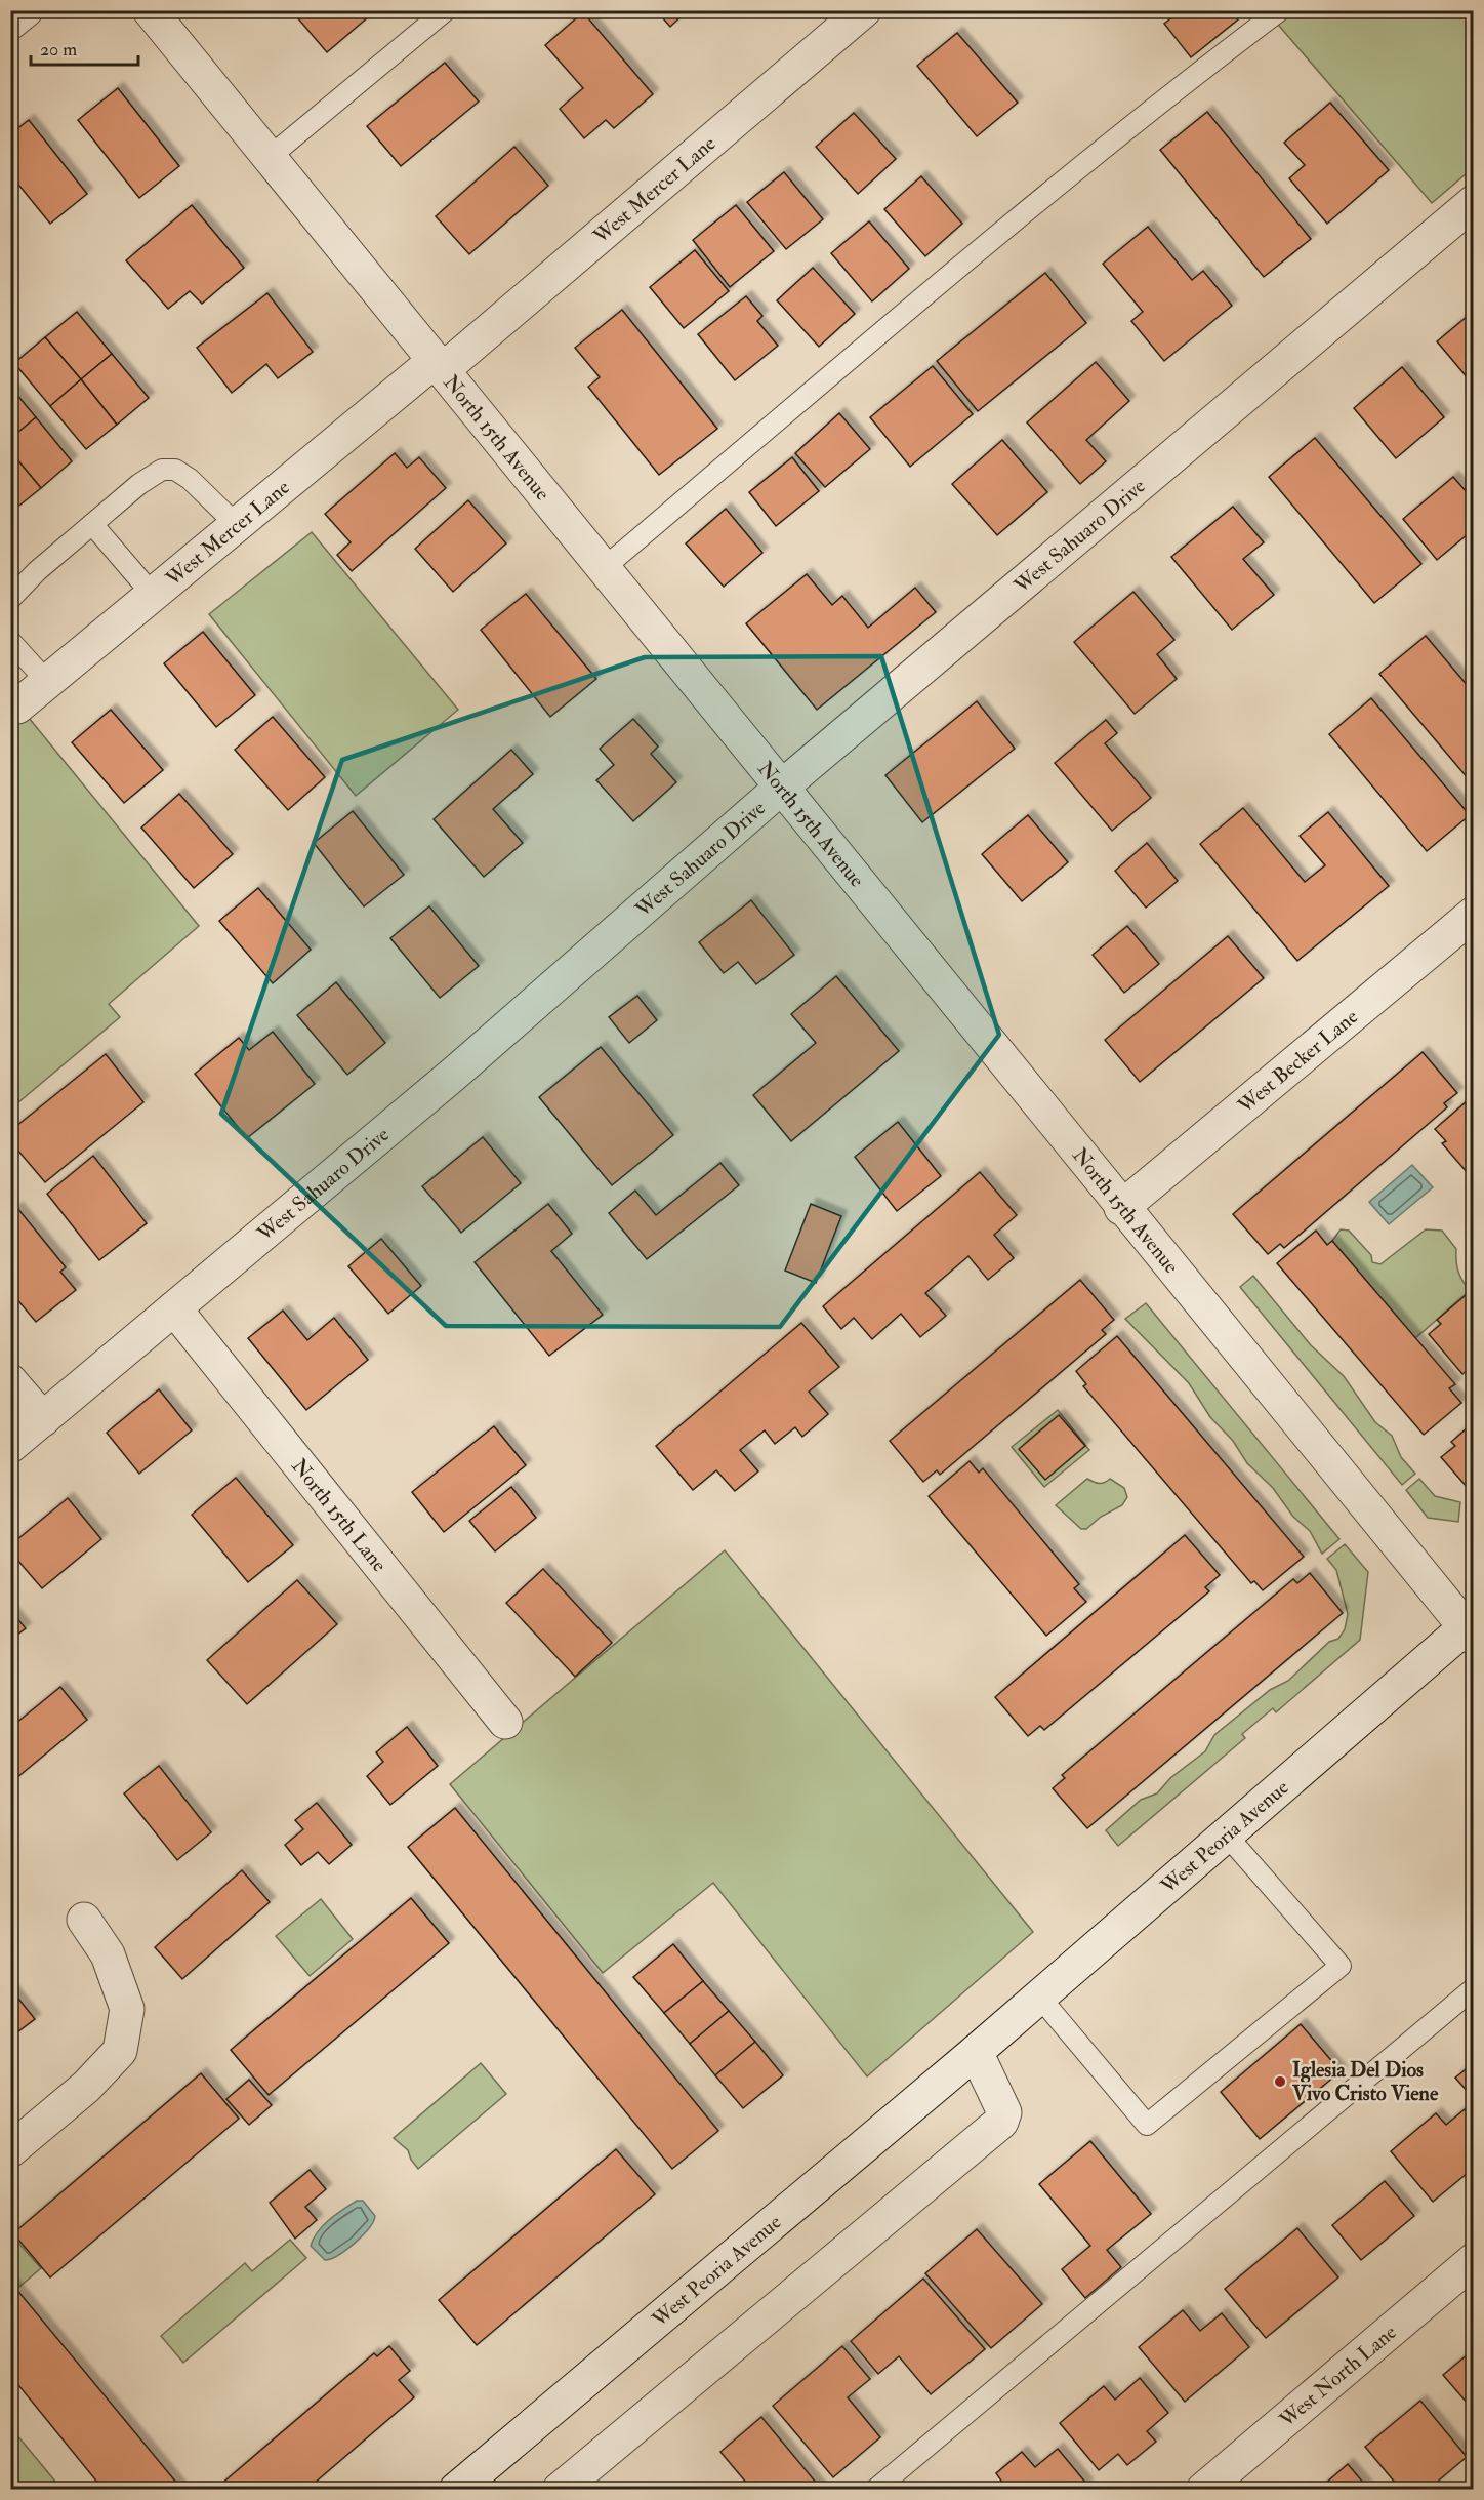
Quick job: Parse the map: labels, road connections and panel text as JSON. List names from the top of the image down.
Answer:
{
  "streets": {
    "street": [
      "West Mercer Lane",
      "North 15th Avenue",
      "West Sahuaro Drive",
      "West Becker Lane",
      "North 15th Lane",
      "West Peoria Avenue",
      "West North Lane"
    ]
  },
  "crossings": [
    ["West Mercer Lane", "North 15th Avenue"],
    ["North 15th Avenue", "West Sahuaro Drive"],
    ["North 15th Avenue", "West Becker Lane"],
    ["North 15th Avenue", "West Peoria Avenue"],
    ["West Sahuaro Drive", "North 15th Lane"]
  ],
  "places": ["Iglesia Del Dios Vivo Cristo Viene"],
  "scale_bar": "20 m"
}
